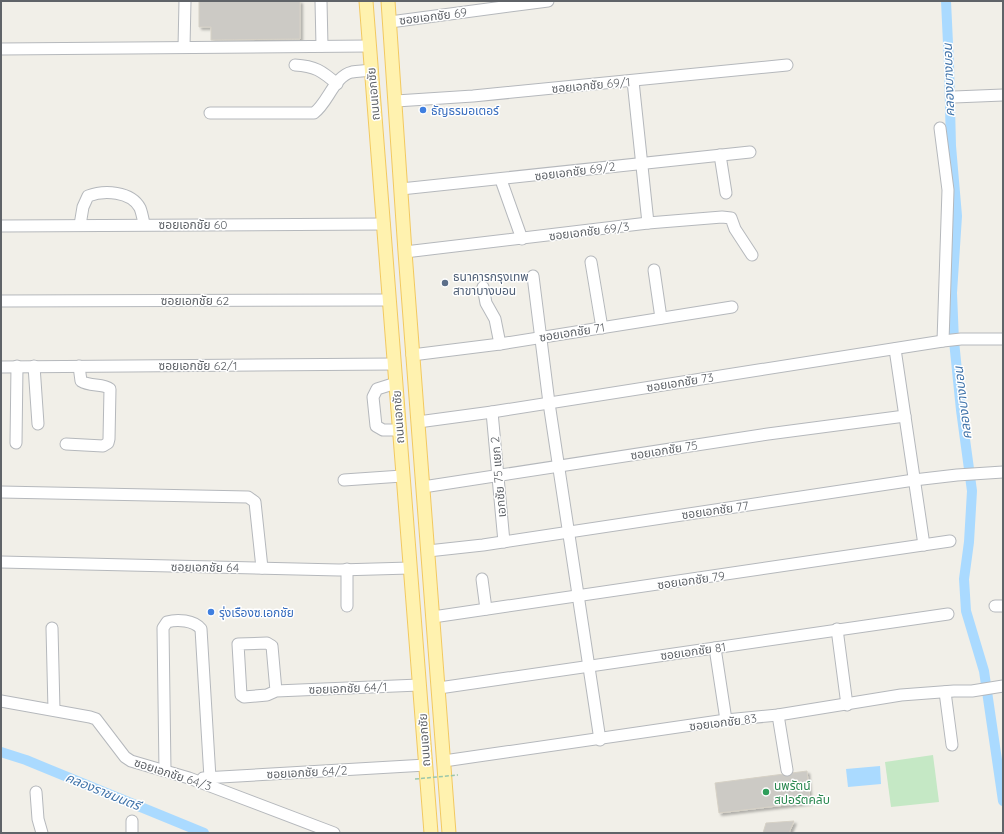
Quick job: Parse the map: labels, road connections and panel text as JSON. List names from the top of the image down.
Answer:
{
  "streets": {
    "main road": ["ถนนเอกชัย"],
    "street": [
      "ซอยเอกชัย 69",
      "ซอยเอกชัย 69/1",
      "ซอยเอกชัย 69/2",
      "ซอยเอกชัย 60",
      "ซอยเอกชัย 69/3",
      "ซอยเอกชัย 62",
      "ซอยเอกชัย 71",
      "ซอยเอกชัย 62/1",
      "ซอยเอกชัย 73",
      "ซอยเอกชัย 75",
      "เอกชัย 75 แยก 2",
      "ซอยเอกชัย 77",
      "ซอยเอกชัย 64",
      "ซอยเอกชัย 79",
      "ซอยเอกชัย 81",
      "ซอยเอกชัย 64/1",
      "ซอยเอกชัย 83",
      "ซอยเอกชัย 64/2",
      "ซอยเอกชัย 64/3"
    ]
  },
  "crossings": [
    ["ซอยเอกชัย 69", "ถนนเอกชัย"],
    ["ซอยเอกชัย 69/1", "ถนนเอกชัย"],
    ["ถนนเอกชัย", "ซอยเอกชัย 69/2"],
    ["ถนนเอกชัย", "ซอยเอกชัย 60"],
    ["ถนนเอกชัย", "ซอยเอกชัย 69/3"],
    ["ถนนเอกชัย", "ซอยเอกชัย 62"],
    ["ถนนเอกชัย", "ซอยเอกชัย 71"],
    ["ถนนเอกชัย", "ซอยเอกชัย 62/1"],
    ["ถนนเอกชัย", "ซอยเอกชัย 73"],
    ["ถนนเอกชัย", "ซอยเอกชัย 75"],
    ["ถนนเอกชัย", "ซอยเอกชัย 77"],
    ["ถนนเอกชัย", "ซอยเอกชัย 64"],
    ["ถนนเอกชัย", "ซอยเอกชัย 79"],
    ["ถนนเอกชัย", "ซอยเอกชัย 81"],
    ["ถนนเอกชัย", "ซอยเอกชัย 64/1"],
    ["ถนนเอกชัย", "ซอยเอกชัย 83"],
    ["ถนนเอกชัย", "ซอยเอกชัย 64/2"],
    ["ซอยเอกชัย 73", "เอกชัย 75 แยก 2"],
    ["ซอยเอกชัย 75", "เอกชัย 75 แยก 2"],
    ["เอกชัย 75 แยก 2", "ซอยเอกชัย 77"],
    ["ซอยเอกชัย 64/2", "ซอยเอกชัย 64/3"]
  ],
  "water": ["คลองบางบอน", "คลองราชมนตรี"],
  "places": [
    "ธัญธรมอเตอร์",
    "ธนาคารกรุงเทพ สาขาบางบอน",
    "รุ่งเรืองซ.เอกชัย",
    "นพรัตน์ สปอร์ตคลับ"
  ]
}
